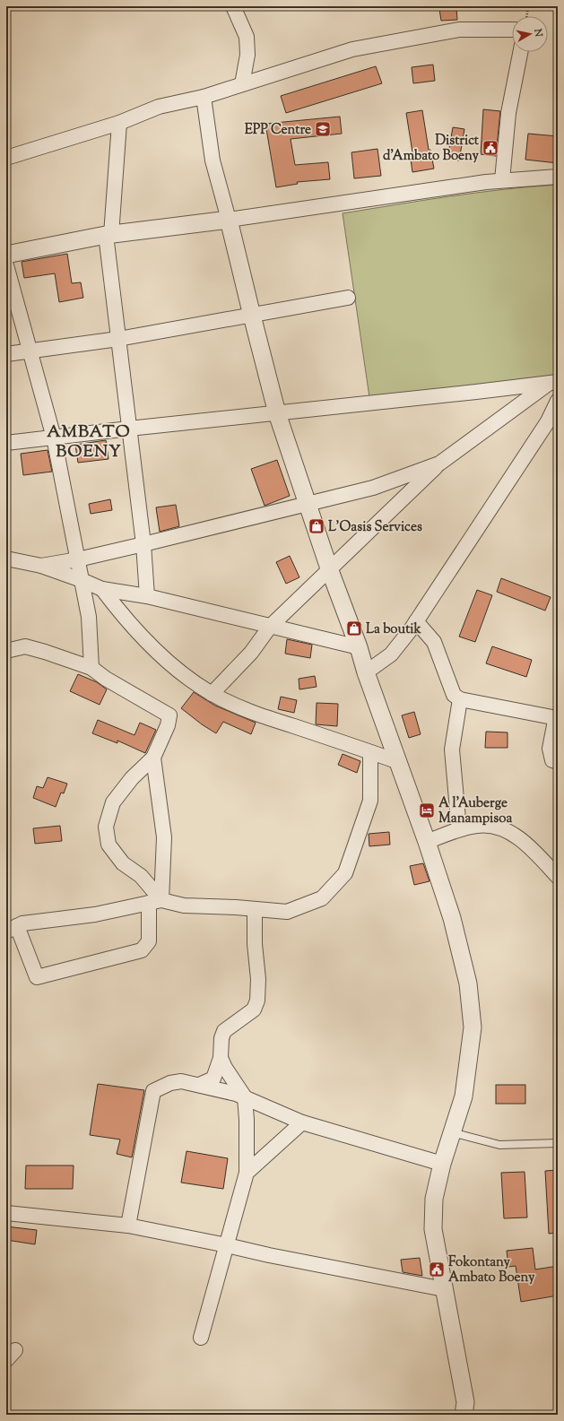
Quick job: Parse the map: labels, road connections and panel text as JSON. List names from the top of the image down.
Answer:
{
  "districts": ["AMBATO BOENY"],
  "places": {
    "school or university": ["EPP Centre"],
    "public building": ["District d'Ambato Boeny", "Fokontany Ambato Boeny"],
    "shop": ["L'Oasis Services", "La boutik"],
    "hotel": ["A l'Auberge Manampisoa"]
  },
  "north": "right"
}
